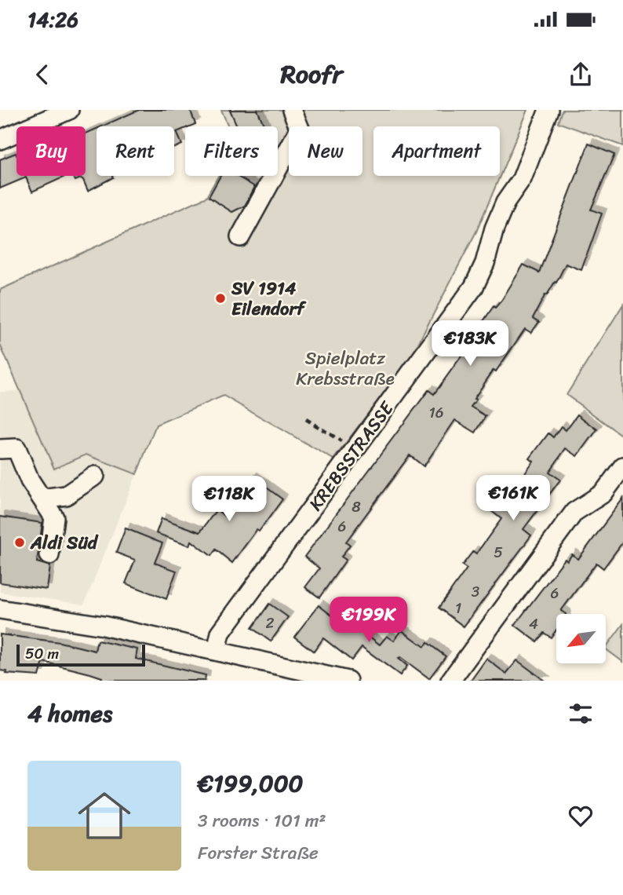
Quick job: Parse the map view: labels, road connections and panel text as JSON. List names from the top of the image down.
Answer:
{
  "streets": {
    "street": ["KREBSSTRASSE"]
  },
  "parks": ["Spielplatz Krebsstraße"],
  "places": ["SV 1914 Eilendorf", "Aldi Süd"],
  "house_numbers": [
    "16",
    "8",
    "6",
    "5",
    "3",
    "6",
    "1",
    "2",
    "4"
  ],
  "scale_bar": "50 m",
  "north": "bottom left",
  "page": {
    "status": "14:26",
    "header": "Roofr",
    "chip": [
      "Buy",
      "Rent",
      "Filters",
      "New",
      "Apartment"
    ],
    "price": [
      "€183K",
      "€161K",
      "€118K",
      "€199K"
    ],
    "scale": "50 m",
    "heading": "4 homes",
    "list": [
      {
        "name": "€199,000",
        "note": "3 rooms · 101 m² · Forster Straße"
      }
    ]
  }
}
